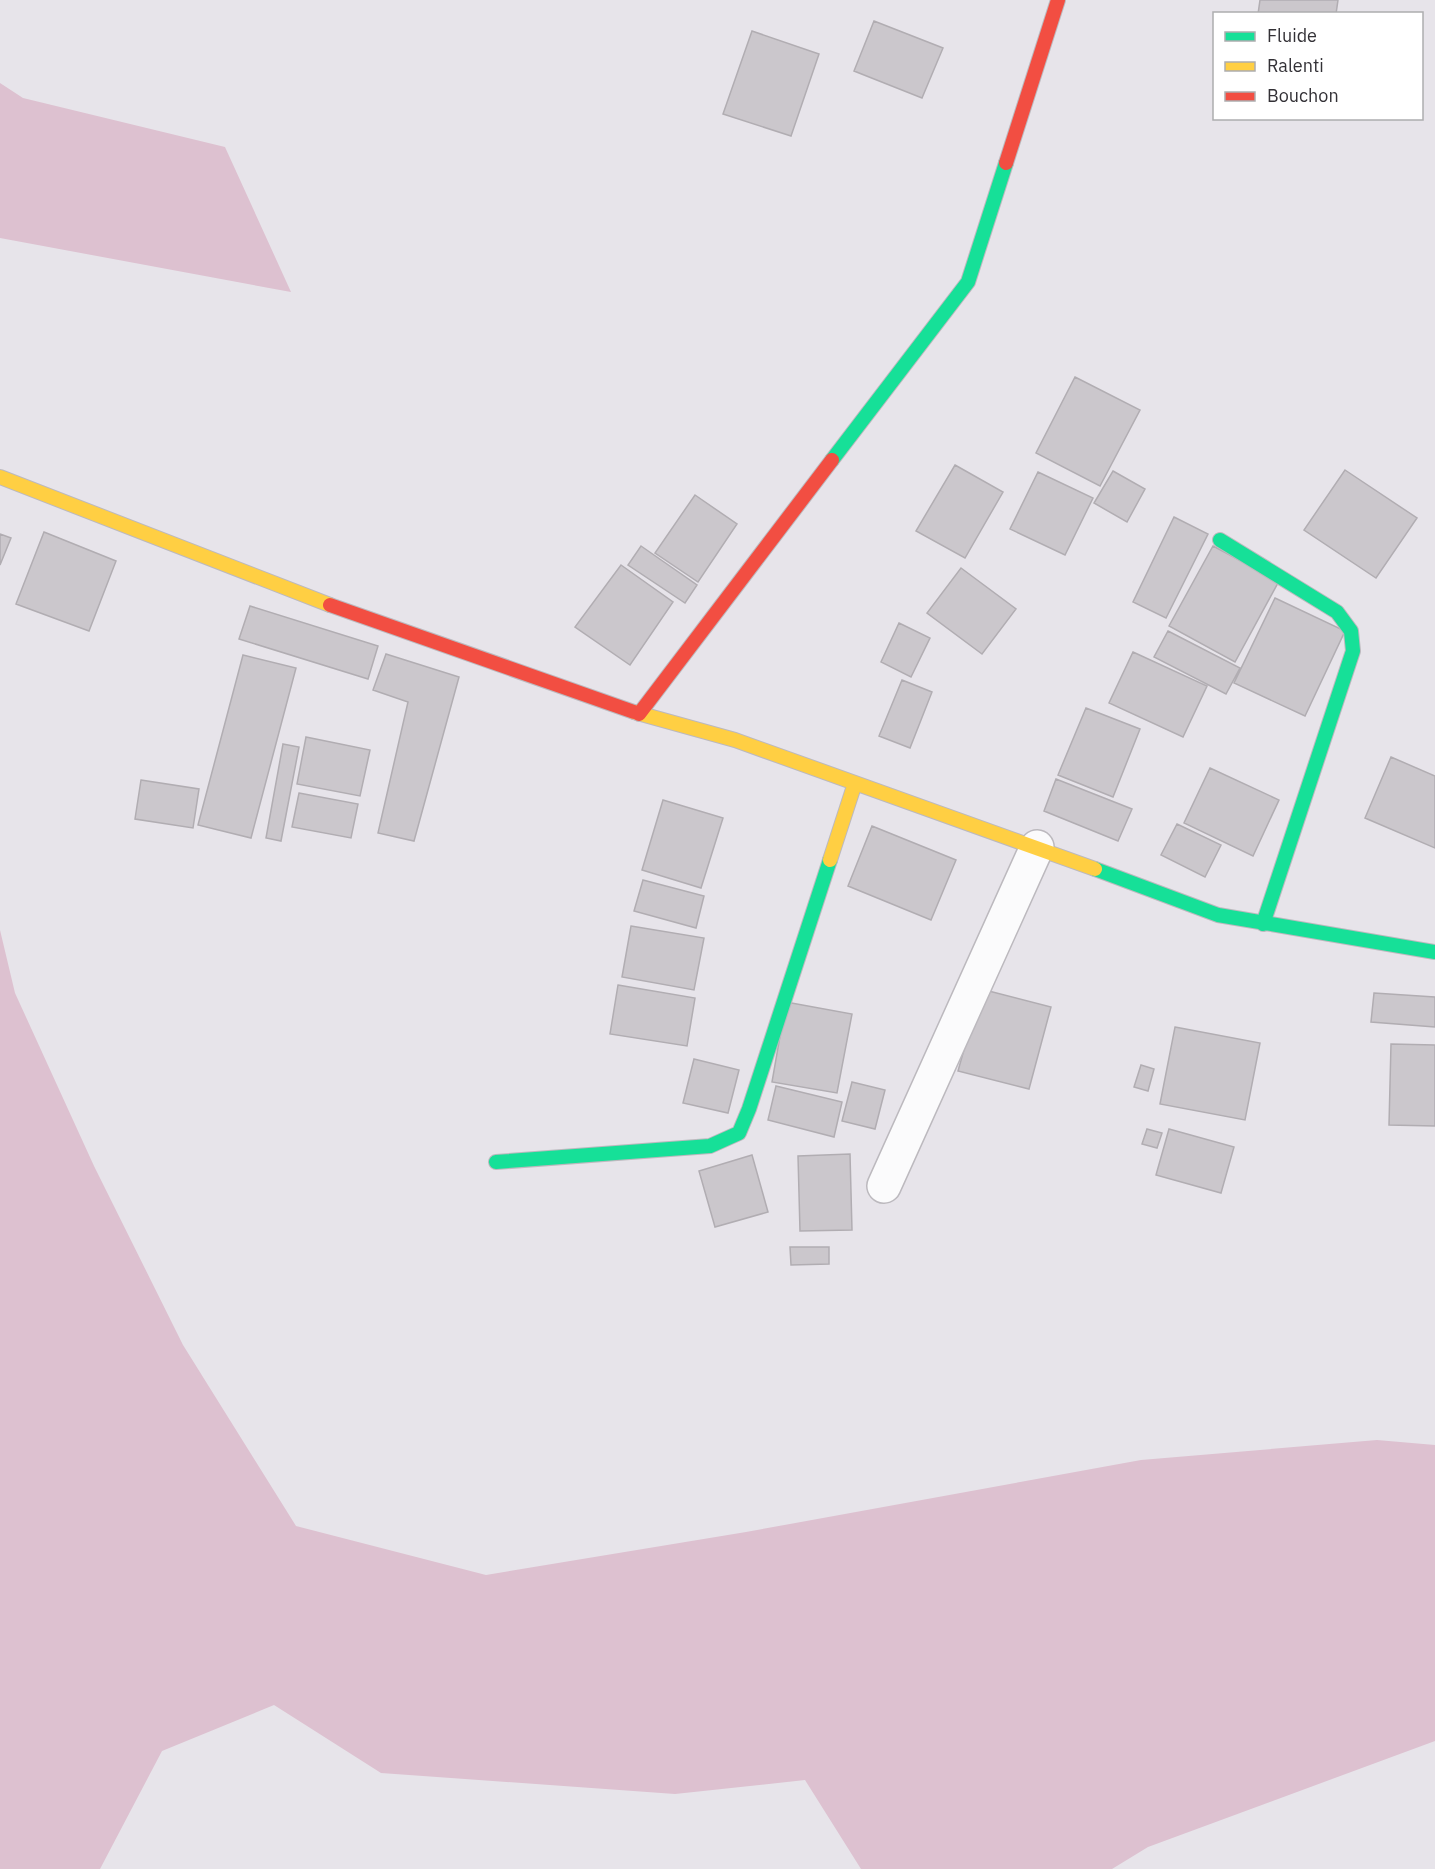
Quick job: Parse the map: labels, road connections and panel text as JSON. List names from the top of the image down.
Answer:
{
  "legend": ["Fluide", "Ralenti", "Bouchon"]
}
